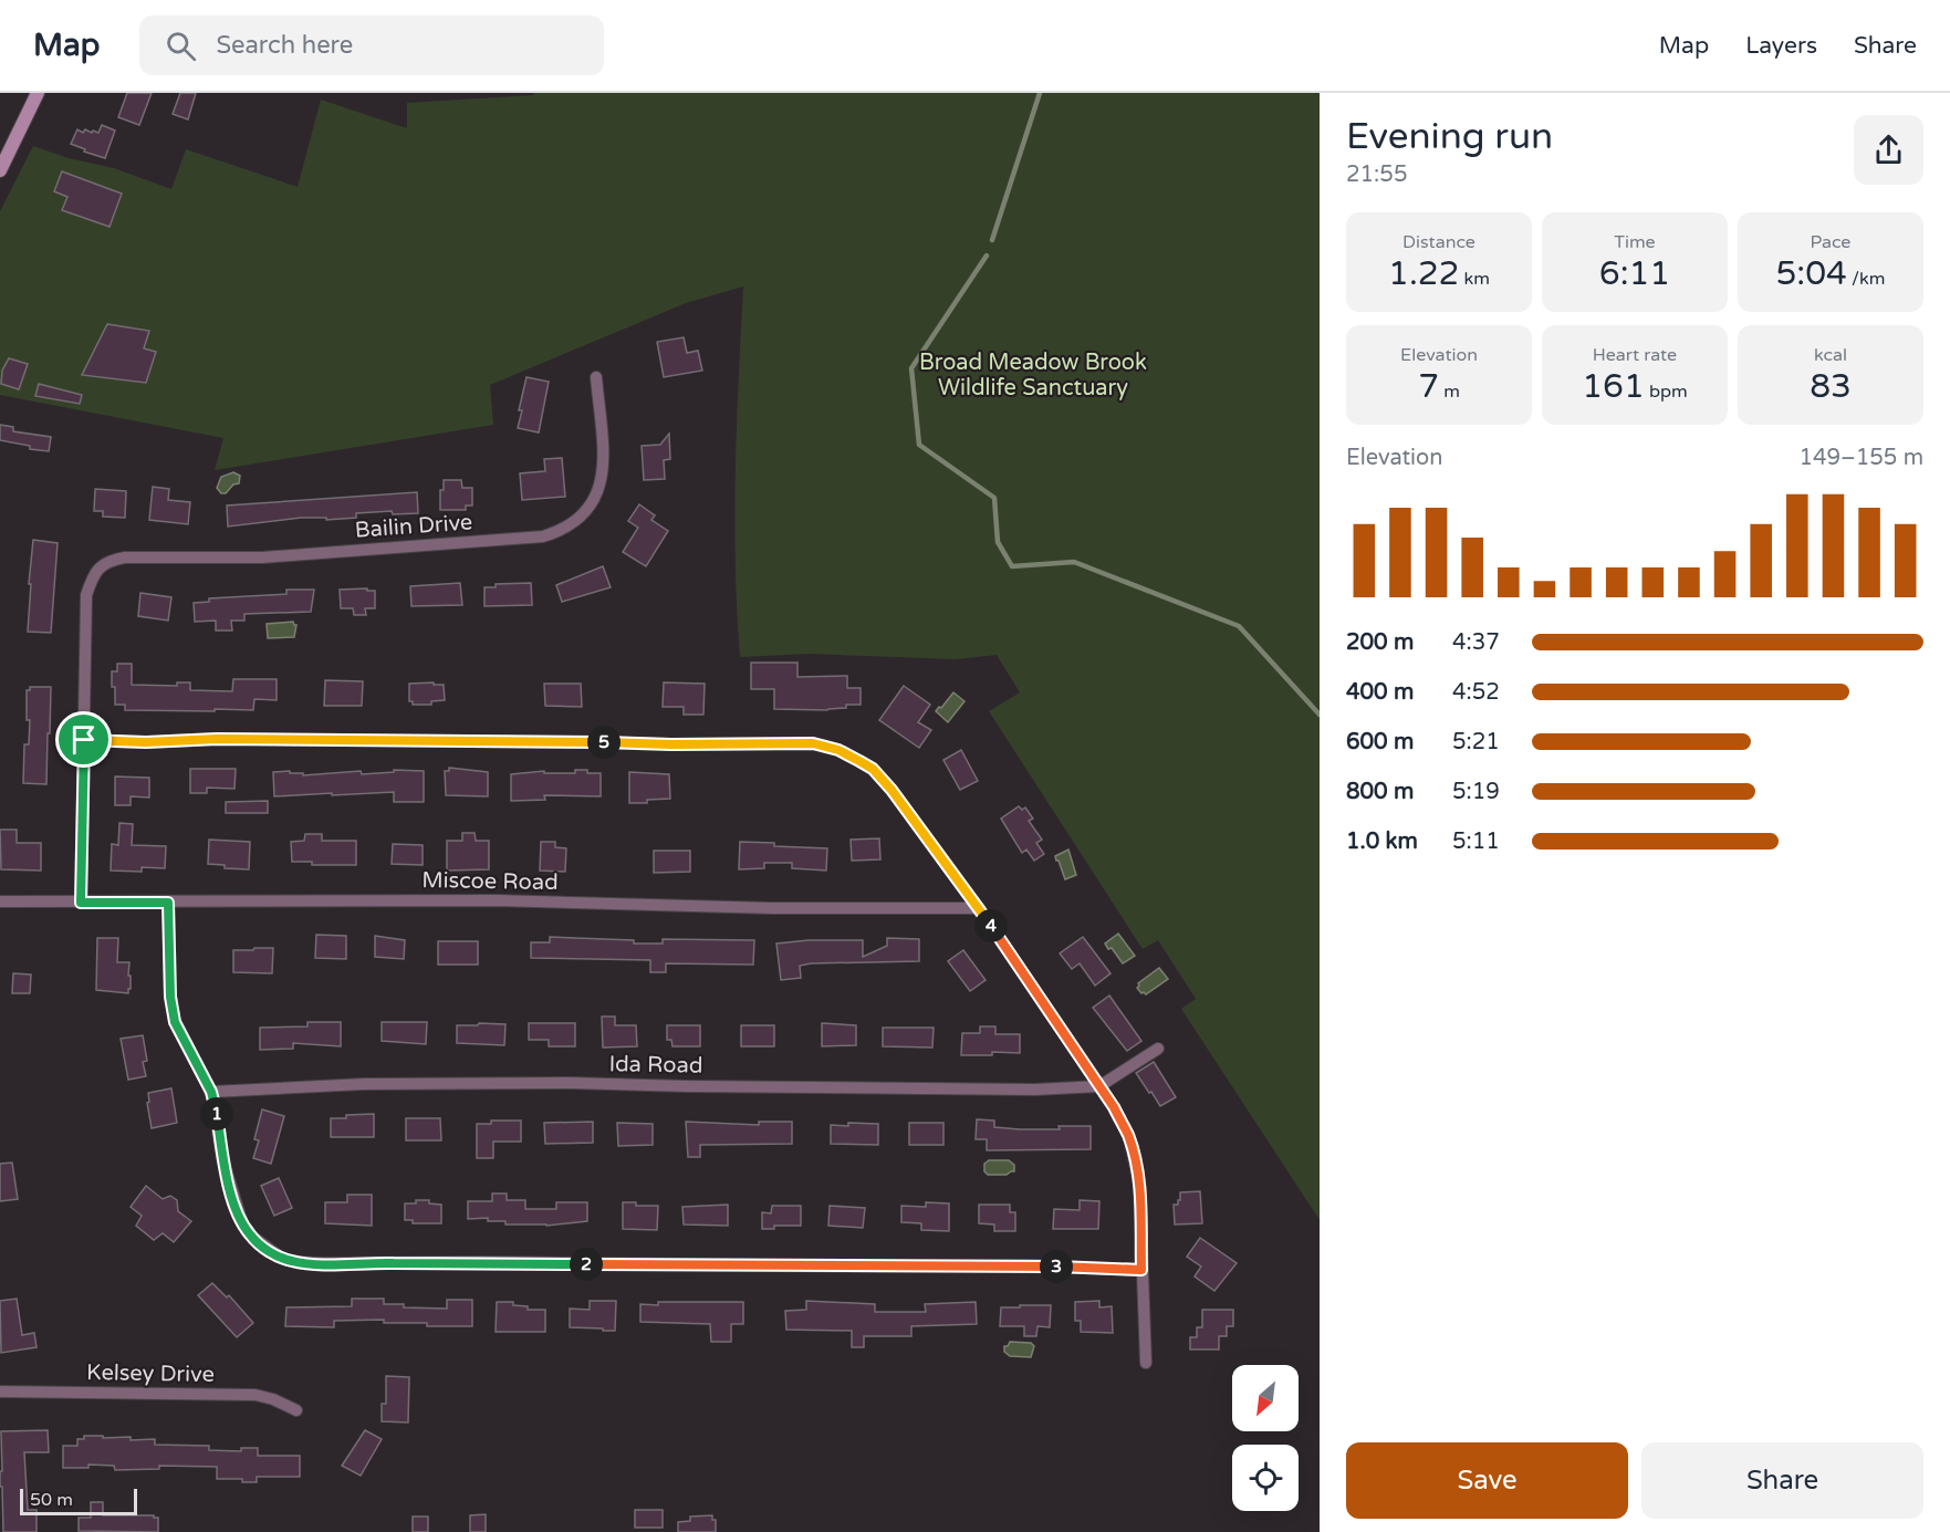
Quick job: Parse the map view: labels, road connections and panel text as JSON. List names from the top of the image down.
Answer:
{
  "streets": {
    "street": [
      "Bailin Drive",
      "Miscoe Road",
      "Ida Road",
      "Kelsey Drive"
    ]
  },
  "parks": ["Broad Meadow Brook Wildlife Sanctuary"],
  "scale_bar": "50 m",
  "north": "bottom left",
  "page": {
    "header": "Map",
    "search": "Search here",
    "nav": ["Map", "Layers", "Share"],
    "heading": ["Evening run", "21:55"],
    "stats": [
      ["Distance", "1.22 km"],
      ["Time", "6:11"],
      ["Pace", "5:04 /km"],
      ["Elevation", "7 m"],
      ["Heart rate", "161 bpm"],
      ["kcal", "83"]
    ],
    "chart": ["Elevation", "149–155 m"],
    "list": [
      {
        "name": "200 m",
        "note": "4:37"
      },
      {
        "name": "400 m",
        "note": "4:52"
      },
      {
        "name": "600 m",
        "note": "5:21"
      },
      {
        "name": "800 m",
        "note": "5:19"
      },
      {
        "name": "1.0 km",
        "note": "5:11"
      }
    ],
    "pins": [
      "5",
      "4",
      "1",
      "2",
      "3"
    ],
    "buttons": ["Save", "Share"],
    "scale": "50 m"
  }
}
